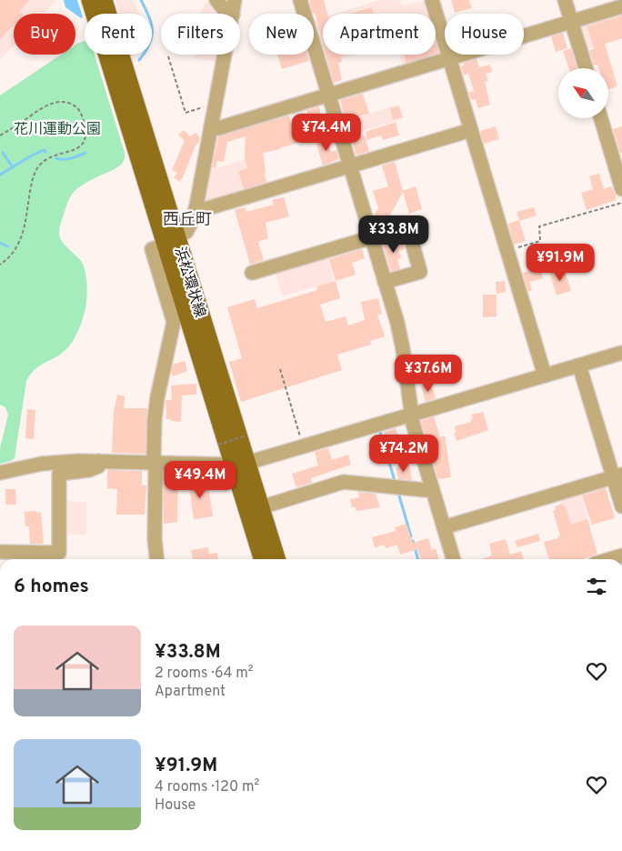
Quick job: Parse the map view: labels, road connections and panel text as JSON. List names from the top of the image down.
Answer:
{
  "streets": {
    "main road": ["浜松環状線"]
  },
  "districts": ["西丘町"],
  "parks": ["花川運動公園"],
  "north": "top left",
  "page": {
    "chip": [
      "Buy",
      "Rent",
      "Filters",
      "New",
      "Apartment",
      "House"
    ],
    "price": [
      "¥74.4M",
      "¥33.8M",
      "¥91.9M",
      "¥37.6M",
      "¥74.2M",
      "¥49.4M"
    ],
    "heading": "6 homes",
    "list": [
      {
        "name": "¥33.8M",
        "note": "2 rooms · 64 m² · Apartment"
      },
      {
        "name": "¥91.9M",
        "note": "4 rooms · 120 m² · House"
      }
    ]
  }
}
